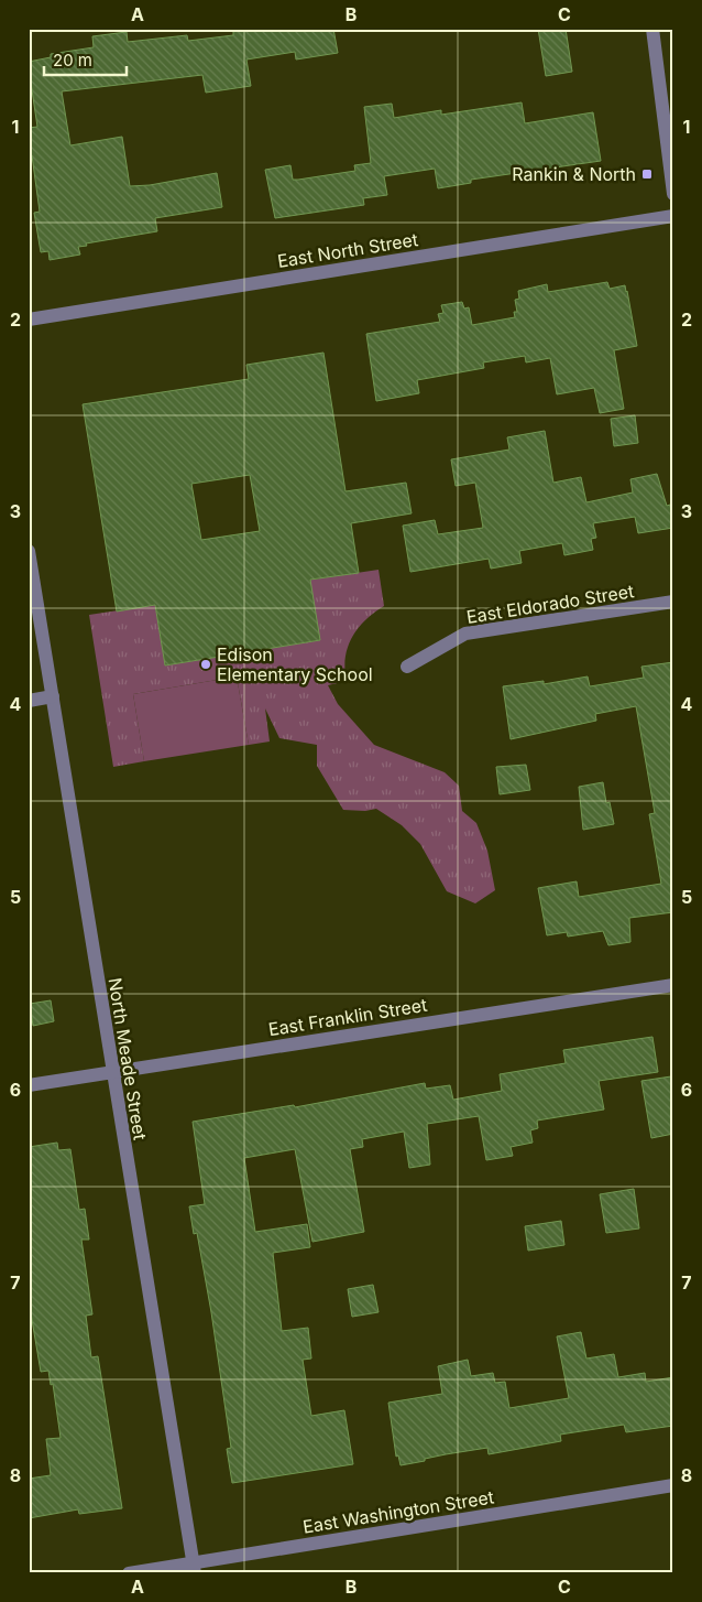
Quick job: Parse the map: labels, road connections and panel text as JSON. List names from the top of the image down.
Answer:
{
  "streets": {
    "street": [
      "East North Street",
      "East Eldorado Street",
      "East Franklin Street",
      "North Meade Street",
      "East Washington Street"
    ]
  },
  "crossings": [
    ["East Franklin Street", "North Meade Street"],
    ["North Meade Street", "East Washington Street"]
  ],
  "places": {
    "transit": ["Rankin & North"],
    "other": ["Edison Elementary School"]
  },
  "scale_bar": "20 m",
  "grid": {
    "columns": ["A", "B", "C"],
    "rows": [
      "1",
      "2",
      "3",
      "4",
      "5",
      "6",
      "7",
      "8"
    ]
  }
}
